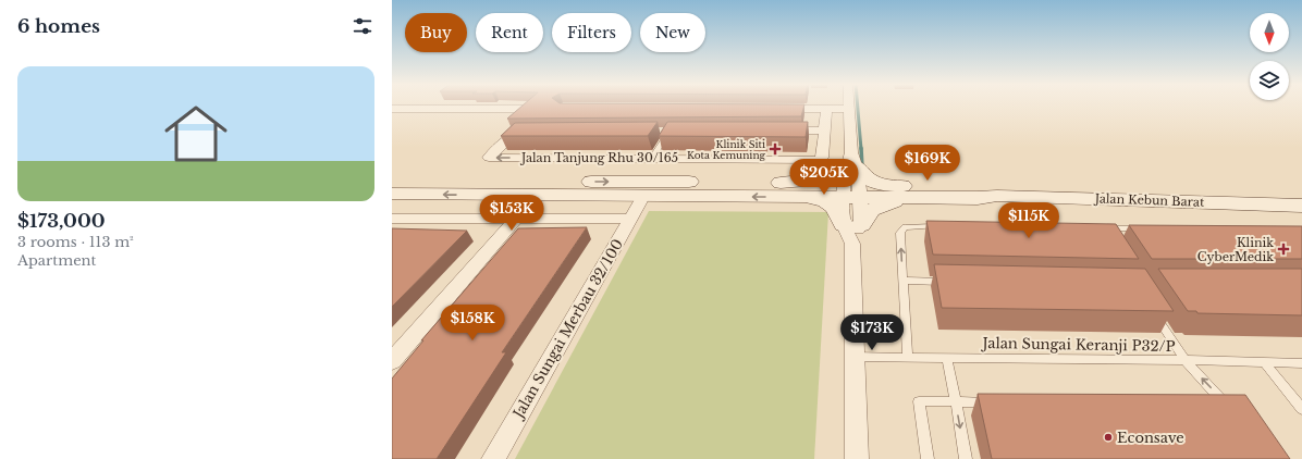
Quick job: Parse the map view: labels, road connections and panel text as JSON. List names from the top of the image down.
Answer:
{
  "streets": {
    "main road": ["Jalan Kebun Barat"],
    "street": ["Jalan Tanjung Rhu 30/165", "Jalan Sungai Merbau 32/100"],
    "lane": ["Jalan Sungai Keranji P32/P"]
  },
  "places": {
    "health": ["Klinik Siti Kota Kemuning", "Klinik CyberMedik"],
    "other": ["Econsave"]
  },
  "north": "bottom",
  "page": {
    "heading": "6 homes",
    "chip": [
      "Buy",
      "Rent",
      "Filters",
      "New"
    ],
    "list": [
      {
        "name": "$173,000",
        "note": "3 rooms · 113 m² · Apartment"
      }
    ],
    "price": [
      "$169K",
      "$205K",
      "$153K",
      "$115K",
      "$158K",
      "$173K"
    ]
  }
}
